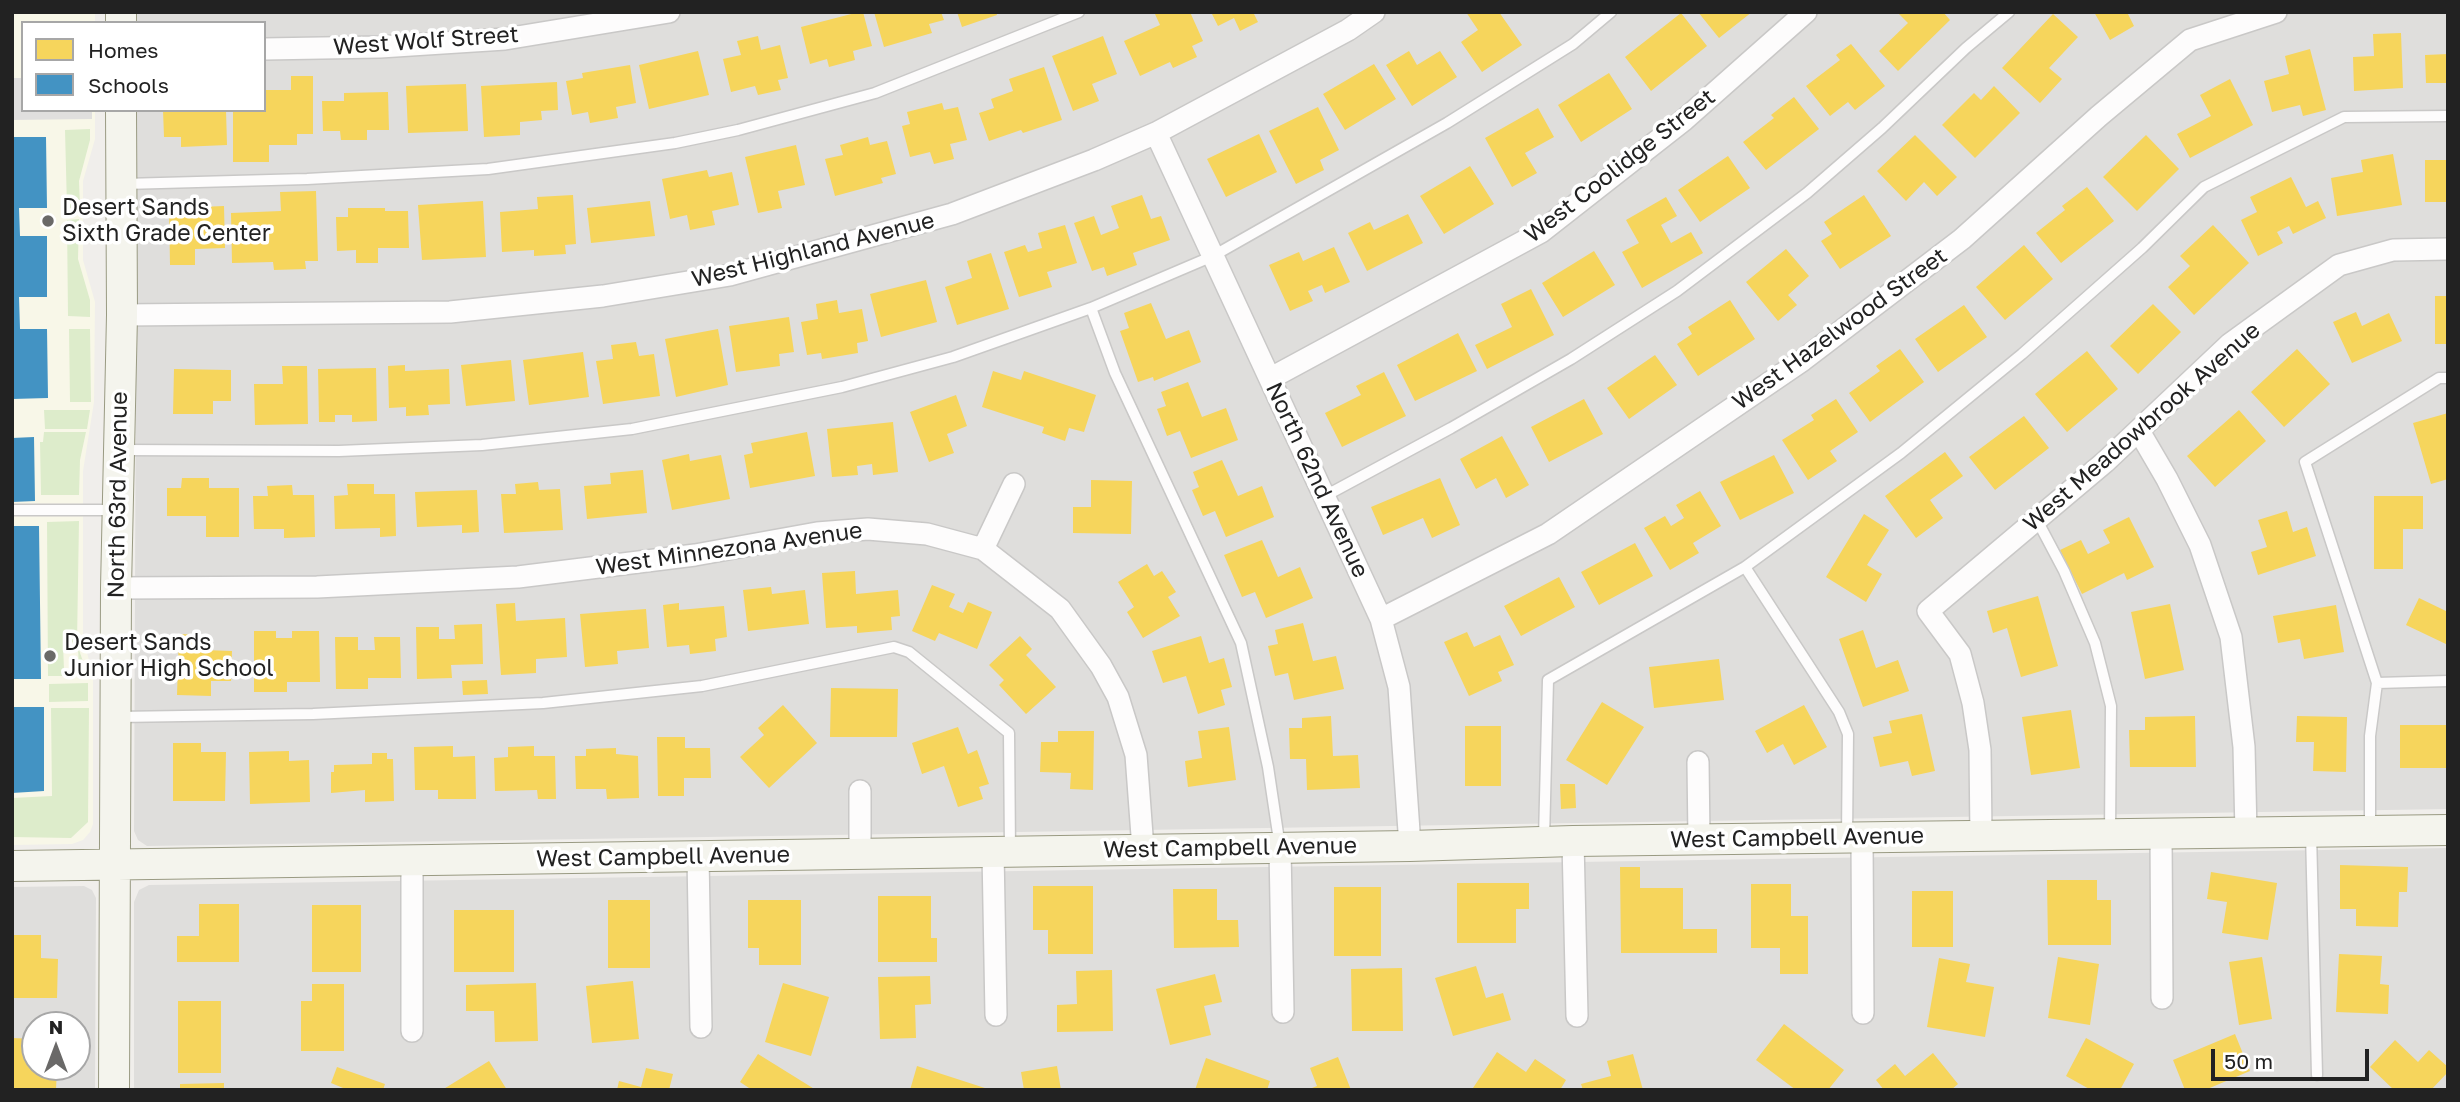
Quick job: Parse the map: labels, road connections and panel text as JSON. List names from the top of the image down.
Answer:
{
  "streets": {
    "street": [
      "West Wolf Street",
      "West Coolidge Street",
      "West Highland Avenue",
      "West Hazelwood Street",
      "West Meadowbrook Avenue",
      "North 62nd Avenue",
      "North 63rd Avenue",
      "West Minnezona Avenue",
      "West Campbell Avenue"
    ]
  },
  "crossings": [
    ["West Coolidge Street", "North 62nd Avenue"],
    ["West Highland Avenue", "North 62nd Avenue"],
    ["West Highland Avenue", "North 63rd Avenue"],
    ["West Hazelwood Street", "North 62nd Avenue"],
    ["West Meadowbrook Avenue", "West Campbell Avenue"],
    ["North 62nd Avenue", "West Campbell Avenue"],
    ["North 63rd Avenue", "West Minnezona Avenue"],
    ["North 63rd Avenue", "West Campbell Avenue"],
    ["West Minnezona Avenue", "West Campbell Avenue"]
  ],
  "places": ["Desert Sands Sixth Grade Center", "Desert Sands Junior High School"],
  "legend": ["Homes", "Schools"],
  "scale_bar": "50 m",
  "north": "top"
}
